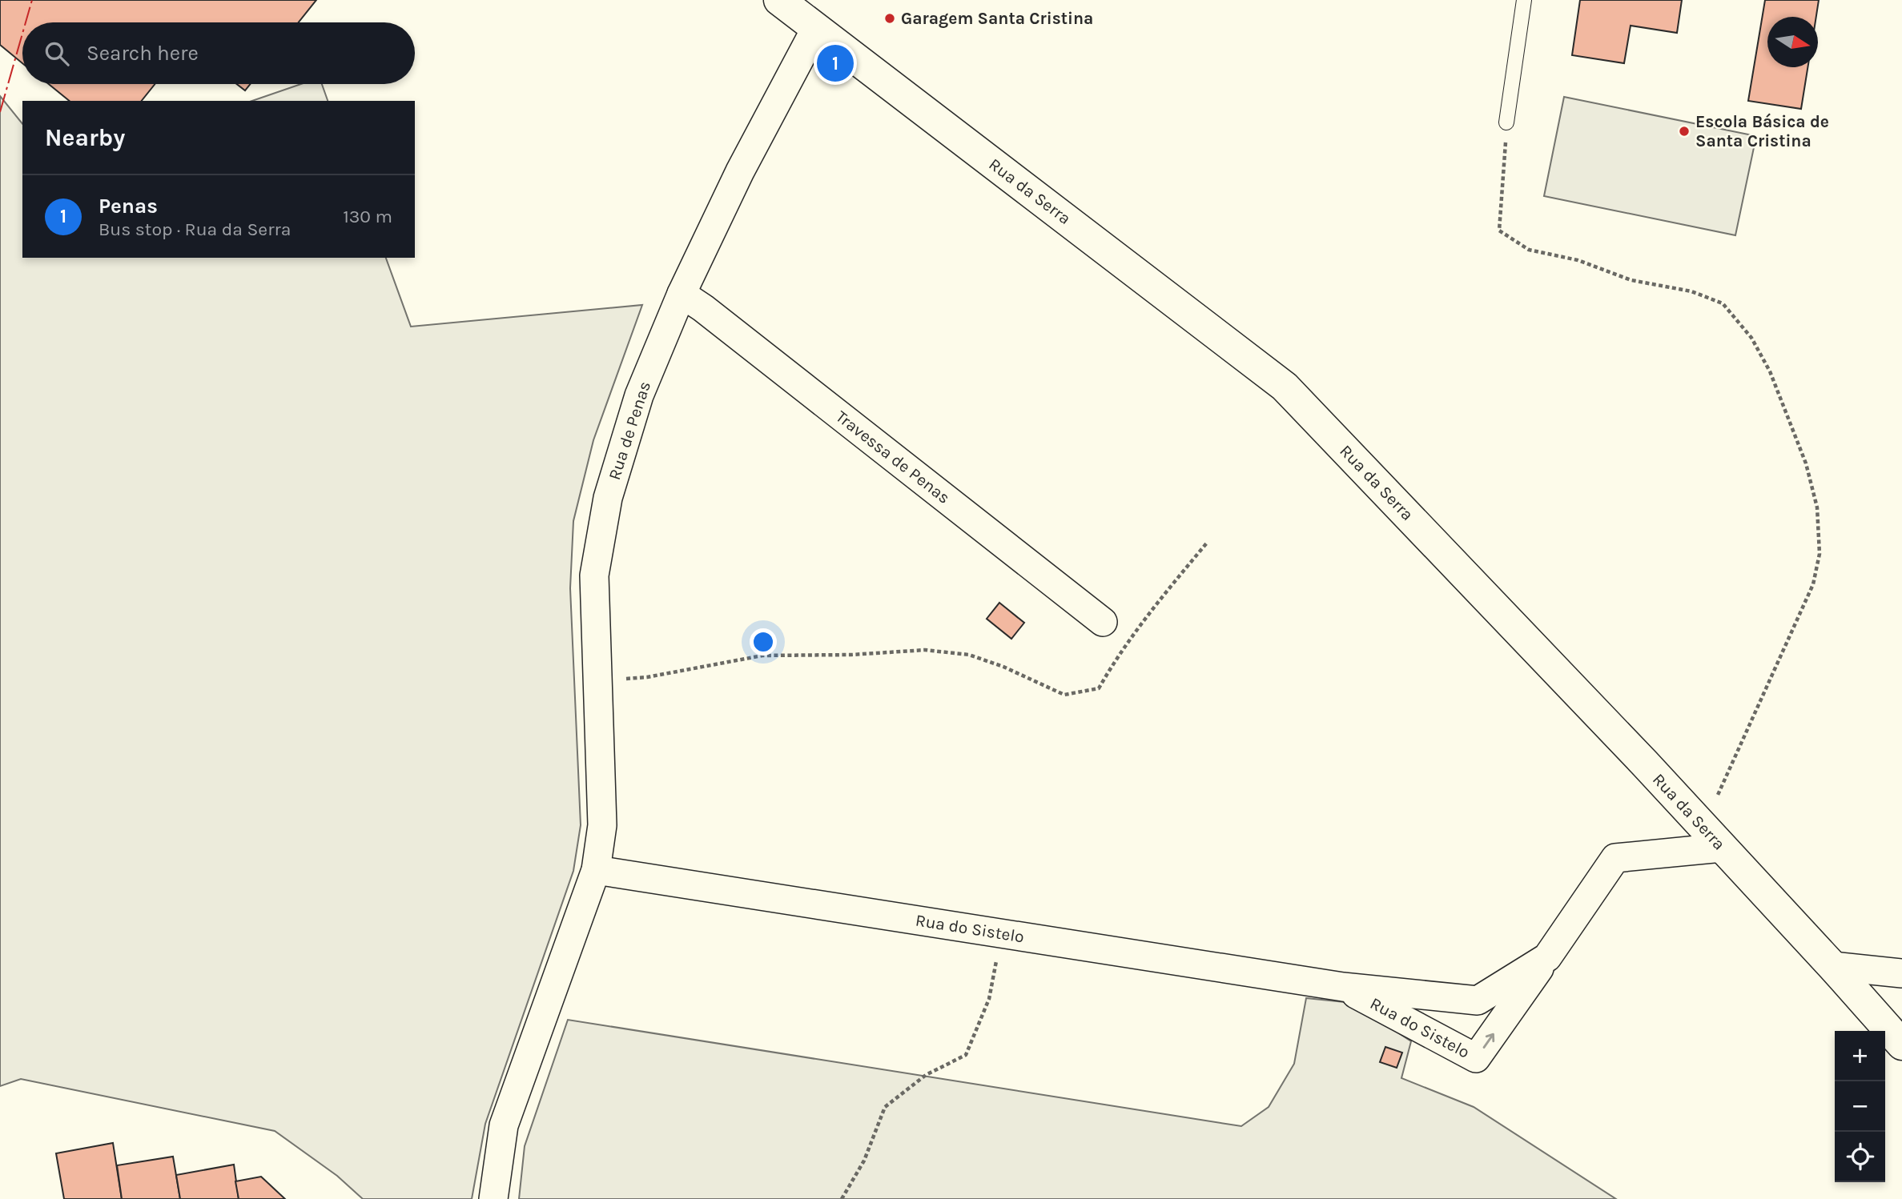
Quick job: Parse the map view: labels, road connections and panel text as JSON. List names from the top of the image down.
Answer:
{
  "streets": {
    "main road": ["Rua da Serra"],
    "street": ["Rua de Penas", "Travessa de Penas", "Rua do Sistelo"]
  },
  "crossings": [
    ["Rua da Serra", "Rua de Penas"],
    ["Rua da Serra", "Rua do Sistelo"],
    ["Rua de Penas", "Travessa de Penas"],
    ["Rua de Penas", "Rua do Sistelo"]
  ],
  "places": ["Garagem Santa Cristina", "Escola Básica de Santa Cristina"],
  "north": "right",
  "page": {
    "search": "Search here",
    "pins": "1",
    "heading": "Nearby",
    "list": [
      {
        "mark": "1",
        "name": "Penas",
        "note": "Bus stop · Rua da Serra",
        "value": "130 m"
      }
    ],
    "map_buttons": ["+", "−"]
  }
}
